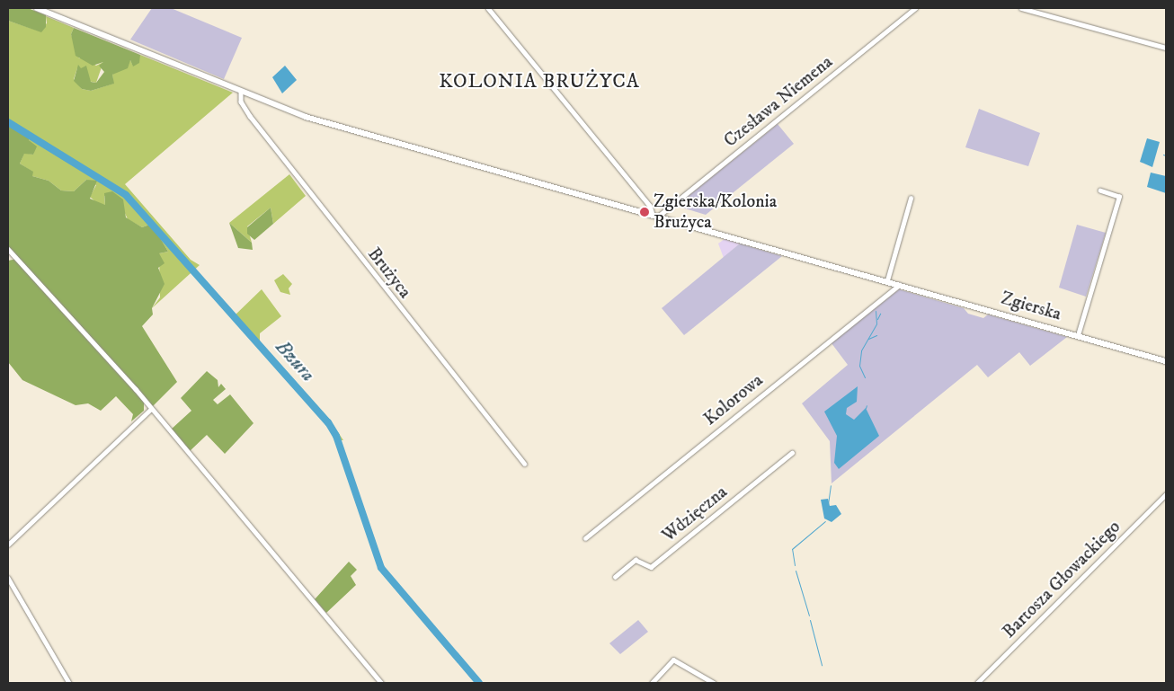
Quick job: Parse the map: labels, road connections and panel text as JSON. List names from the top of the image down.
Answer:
{
  "streets": {
    "main road": ["Zgierska"],
    "street": [
      "Czesława Niemena",
      "Brużyca",
      "Kolorowa",
      "Wdzięczna",
      "Bartosza Głowackiego"
    ]
  },
  "crossings": [
    ["Czesława Niemena", "Zgierska"],
    ["Brużyca", "Zgierska"],
    ["Zgierska", "Kolorowa"]
  ],
  "districts": ["KOLONIA BRUŻYCA"],
  "water": ["Bzura"],
  "places": ["Zgierska/Kolonia Brużyca"]
}
